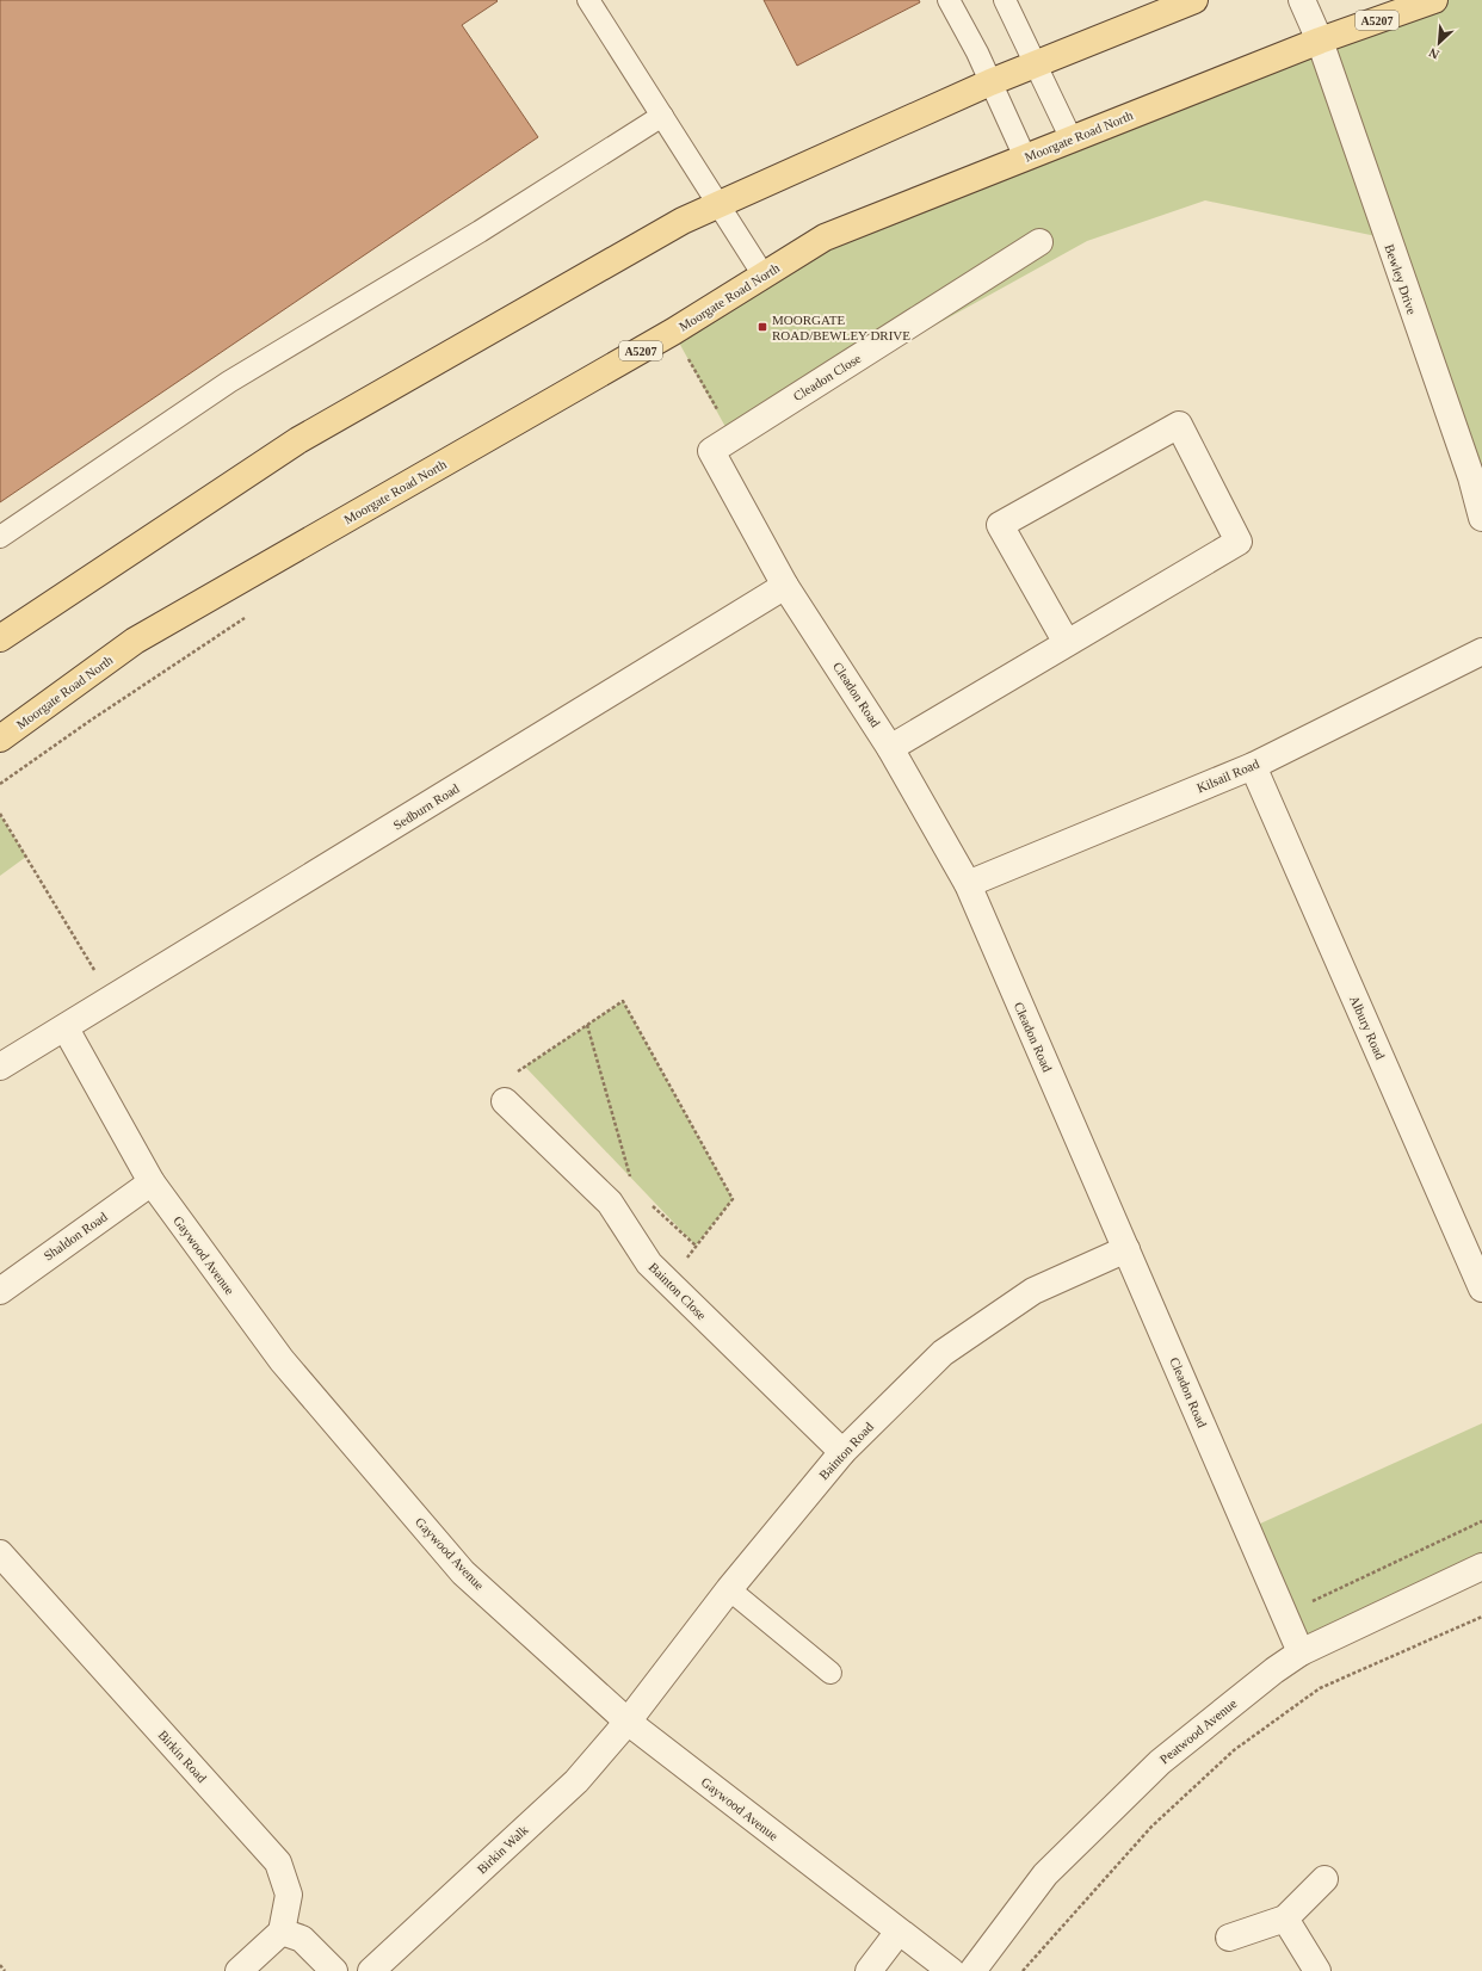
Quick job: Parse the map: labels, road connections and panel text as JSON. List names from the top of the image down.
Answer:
{
  "streets": {
    "main road": ["A5207", "Moorgate Road North"],
    "street": [
      "Bewley Drive",
      "Cleadon Close",
      "Cleadon Road",
      "Kilsail Road",
      "Sedburn Road",
      "Albury Road",
      "Shaldon Road",
      "Gaywood Avenue",
      "Bainton Close",
      "Bainton Road",
      "Peatwood Avenue",
      "Birkin Road",
      "Birkin Walk"
    ]
  },
  "crossings": [
    ["Moorgate Road North", "Bewley Drive"],
    ["Cleadon Close", "Cleadon Road"],
    ["Cleadon Road", "Kilsail Road"],
    ["Cleadon Road", "Sedburn Road"],
    ["Cleadon Road", "Bainton Road"],
    ["Cleadon Road", "Peatwood Avenue"],
    ["Kilsail Road", "Albury Road"],
    ["Sedburn Road", "Gaywood Avenue"],
    ["Shaldon Road", "Gaywood Avenue"],
    ["Gaywood Avenue", "Bainton Road"],
    ["Gaywood Avenue", "Birkin Walk"],
    ["Bainton Close", "Bainton Road"],
    ["Bainton Road", "Birkin Walk"]
  ],
  "places": {
    "transit": ["MOORGATE ROAD/BEWLEY DRIVE"]
  },
  "north": "bottom left"
}
